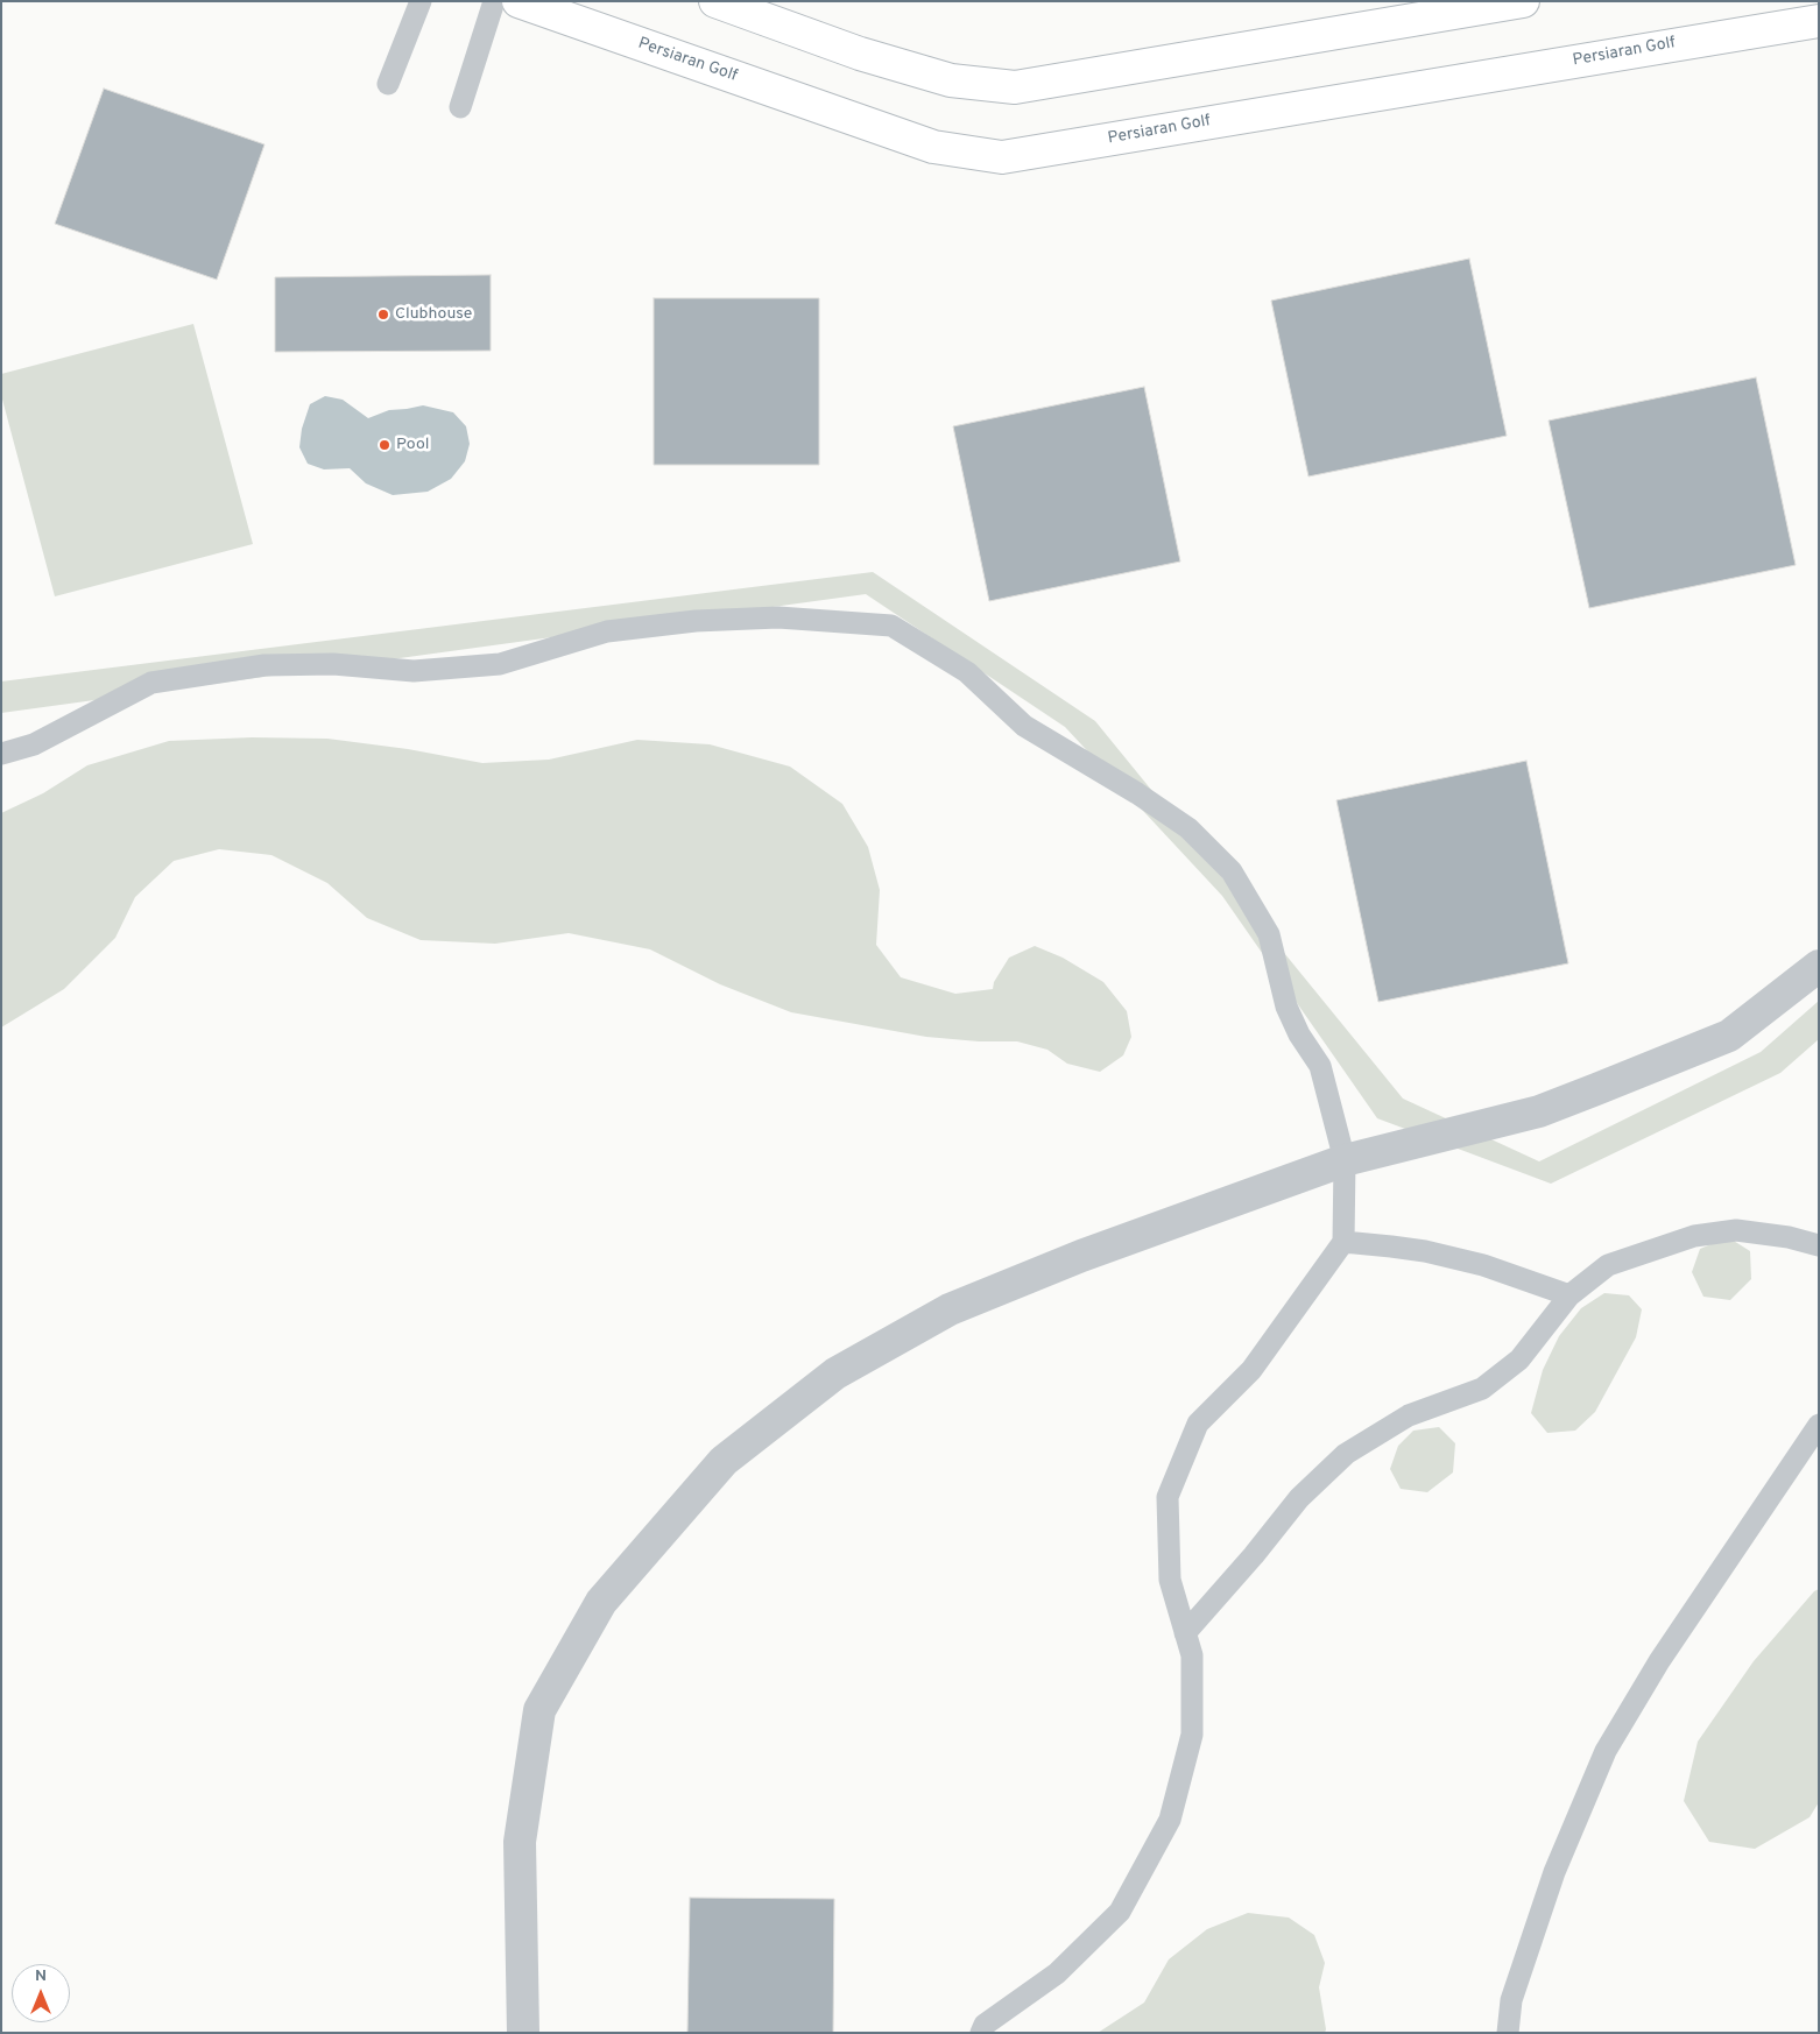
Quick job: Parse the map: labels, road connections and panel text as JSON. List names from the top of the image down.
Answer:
{
  "streets": {
    "street": ["Persiaran Golf"]
  },
  "places": ["Clubhouse", "Pool"],
  "north": "top"
}
